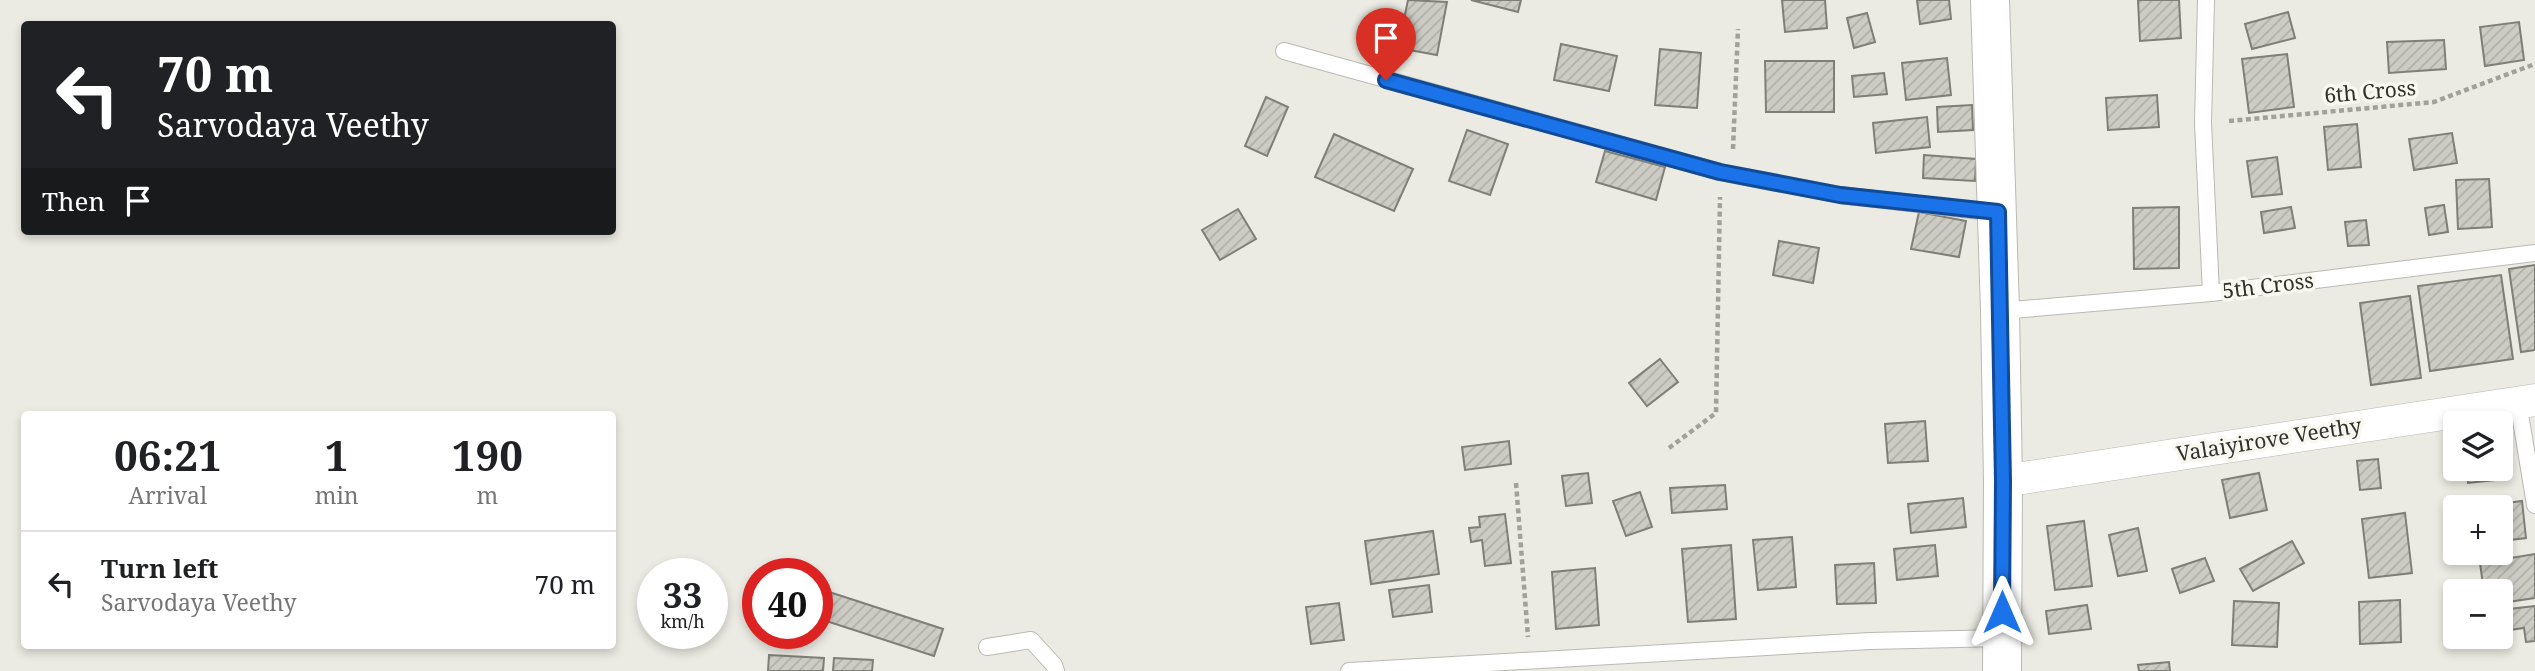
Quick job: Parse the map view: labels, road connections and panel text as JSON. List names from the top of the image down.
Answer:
{
  "streets": {
    "street": ["Valaiyirove Veethy"],
    "lane": ["5th Cross"],
    "path": ["6th Cross"]
  },
  "page": {
    "turn": ["70 m", "Sarvodaya Veethy"],
    "then": "Then",
    "map_buttons": ["+", "−"],
    "eta": [
      "06:21",
      "Arrival",
      "1",
      "min",
      "190",
      "m"
    ],
    "list": [
      {
        "name": "Turn left",
        "note": "Sarvodaya Veethy",
        "value": "70 m"
      }
    ],
    "speed": "33 km/h",
    "limit": "40"
  }
}
